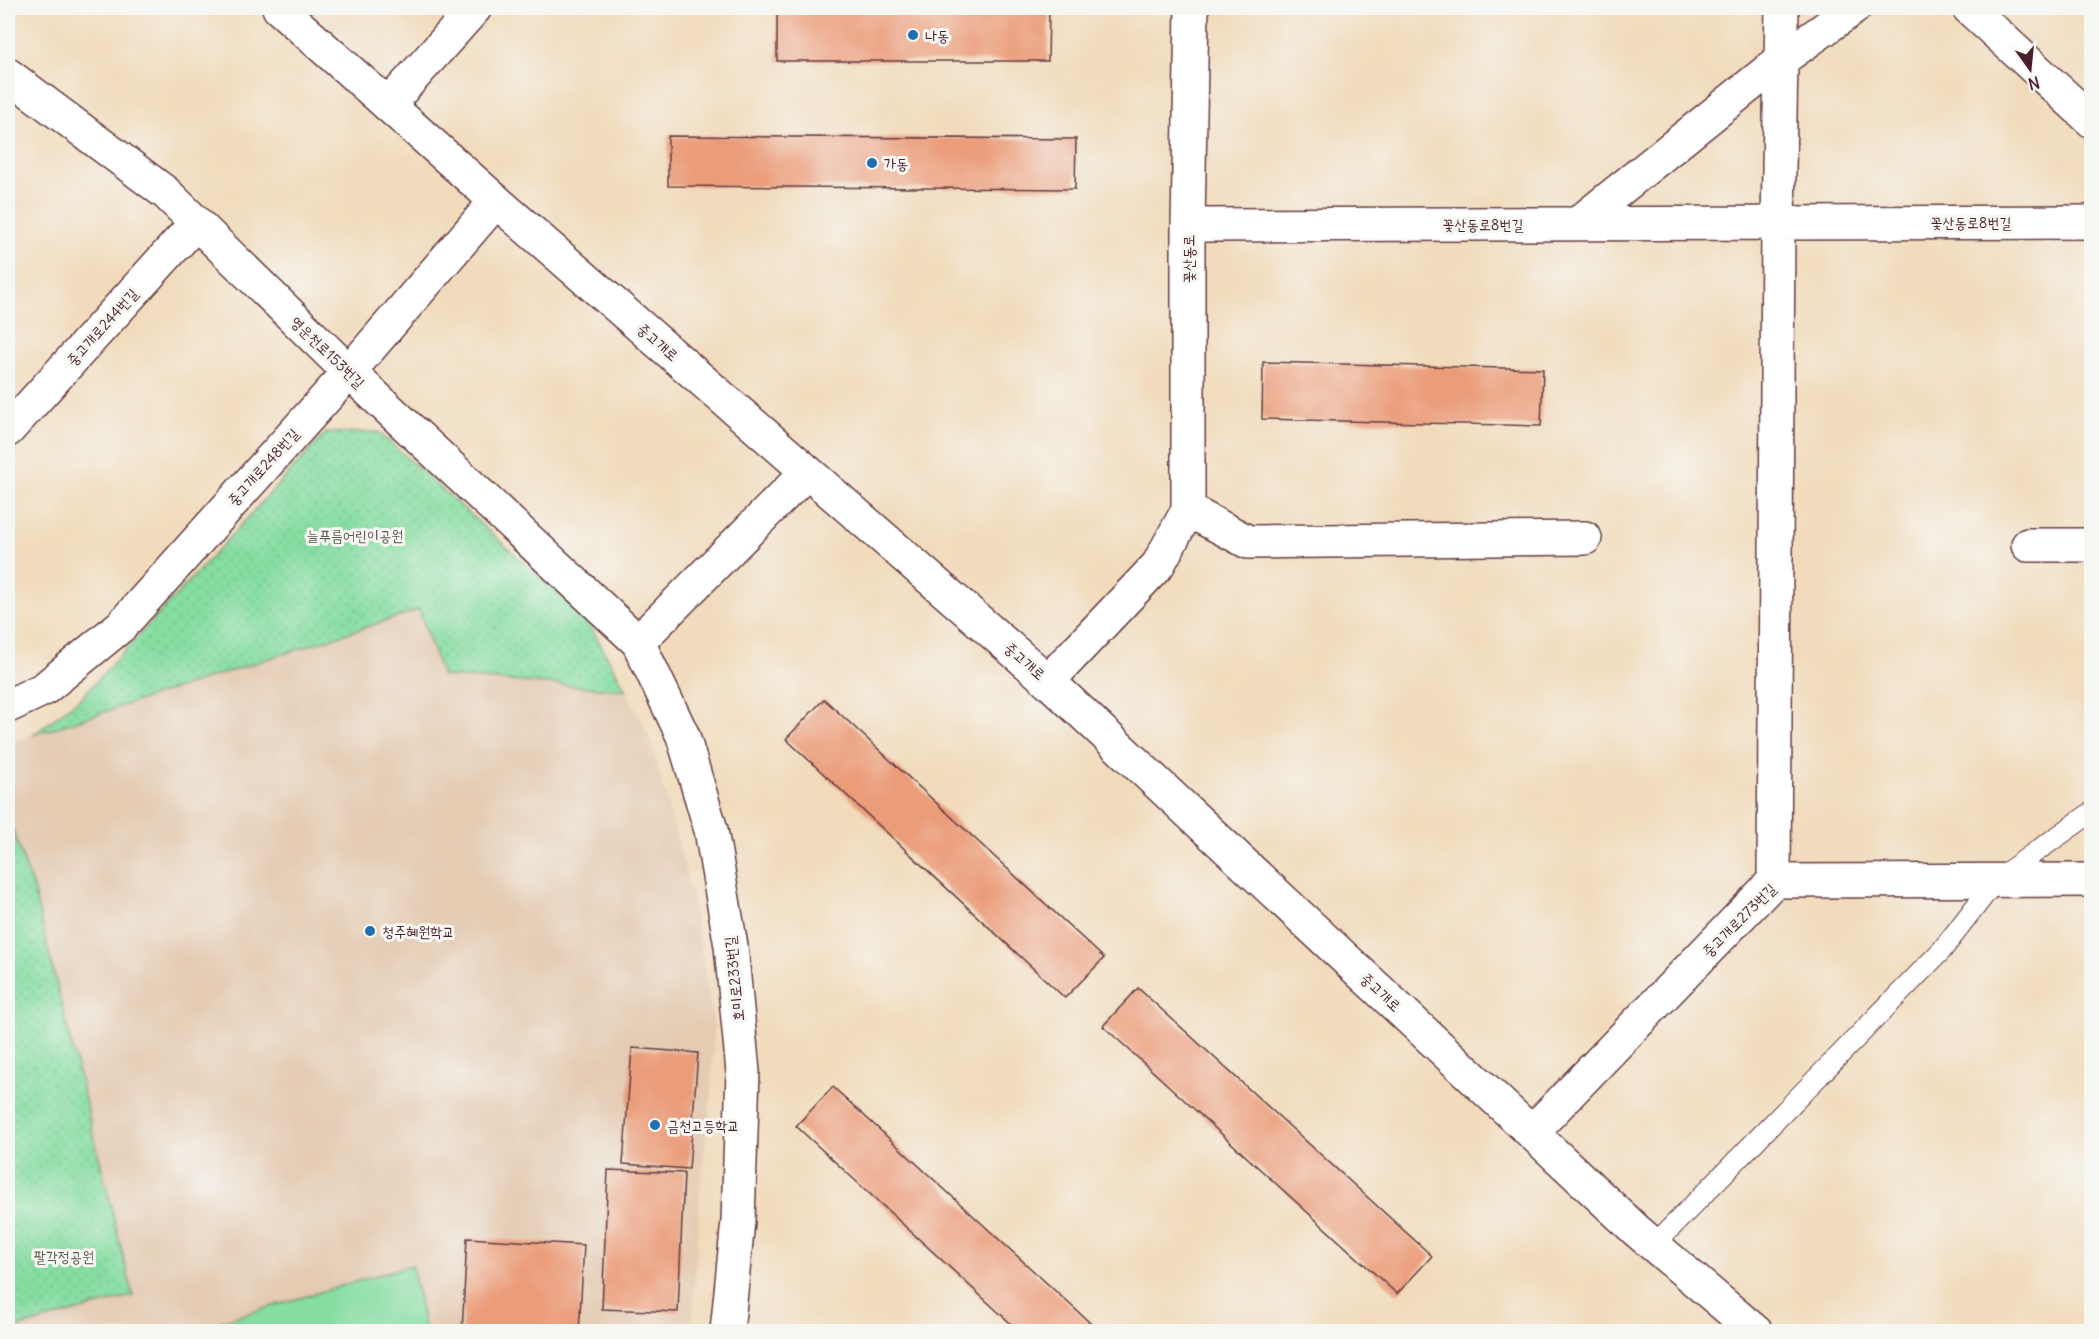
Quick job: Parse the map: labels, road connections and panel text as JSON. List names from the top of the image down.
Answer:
{
  "streets": {
    "street": [
      "꽃산동로8번길",
      "꽃산동로",
      "중고개로244번길",
      "중고개로",
      "영운천로153번길",
      "중고개로248번길",
      "중고개로273번길",
      "호미로233번길"
    ]
  },
  "crossings": [
    ["꽃산동로8번길", "꽃산동로"],
    ["꽃산동로", "중고개로"],
    ["중고개로244번길", "영운천로153번길"],
    ["중고개로", "중고개로248번길"],
    ["중고개로", "중고개로273번길"],
    ["영운천로153번길", "중고개로248번길"],
    ["영운천로153번길", "호미로233번길"]
  ],
  "parks": ["늘푸름어린이공원", "팔각정공원"],
  "places": [
    "나동",
    "가동",
    "청주혜원학교",
    "금천고등학교"
  ],
  "north": "bottom"
}
